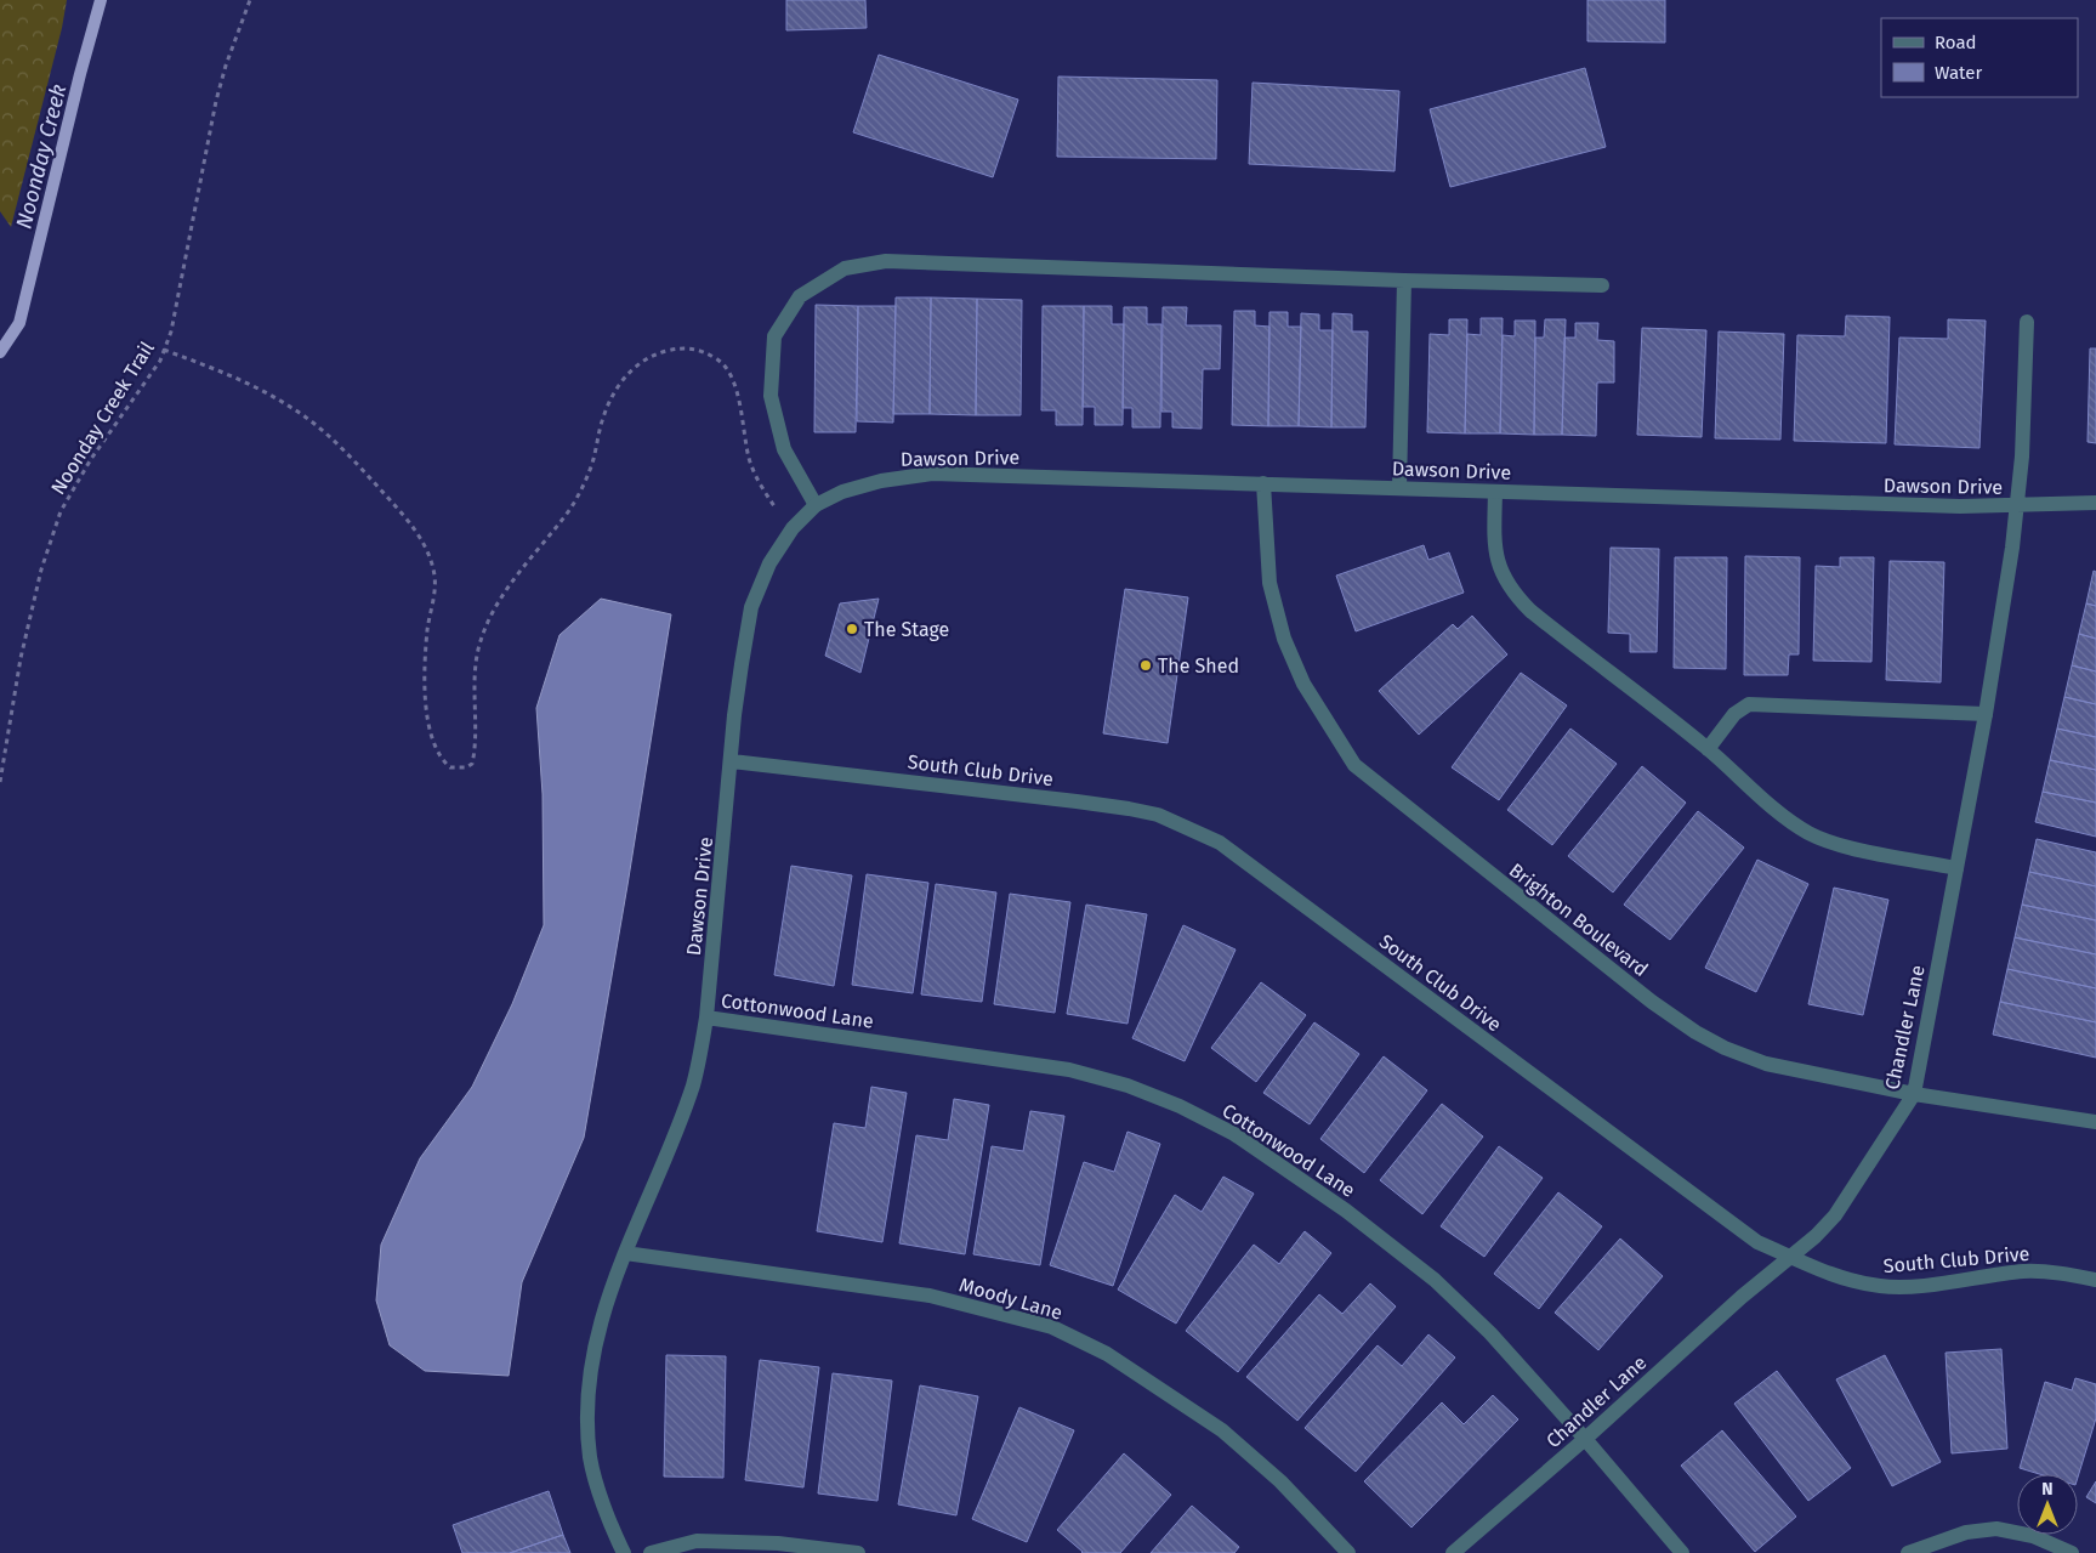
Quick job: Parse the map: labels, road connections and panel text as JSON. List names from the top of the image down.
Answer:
{
  "streets": {
    "street": [
      "Dawson Drive",
      "South Club Drive",
      "Brighton Boulevard",
      "Cottonwood Lane",
      "Chandler Lane",
      "Moody Lane"
    ],
    "path": ["Noonday Creek Trail"]
  },
  "crossings": [
    ["Dawson Drive", "South Club Drive"],
    ["Dawson Drive", "Brighton Boulevard"],
    ["Dawson Drive", "Cottonwood Lane"],
    ["Dawson Drive", "Chandler Lane"],
    ["Dawson Drive", "Moody Lane"],
    ["South Club Drive", "Chandler Lane"],
    ["Brighton Boulevard", "Chandler Lane"],
    ["Cottonwood Lane", "Chandler Lane"]
  ],
  "water": ["Noonday Creek"],
  "places": ["The Stage", "The Shed"],
  "legend": ["Road", "Water"],
  "north": "top"
}
